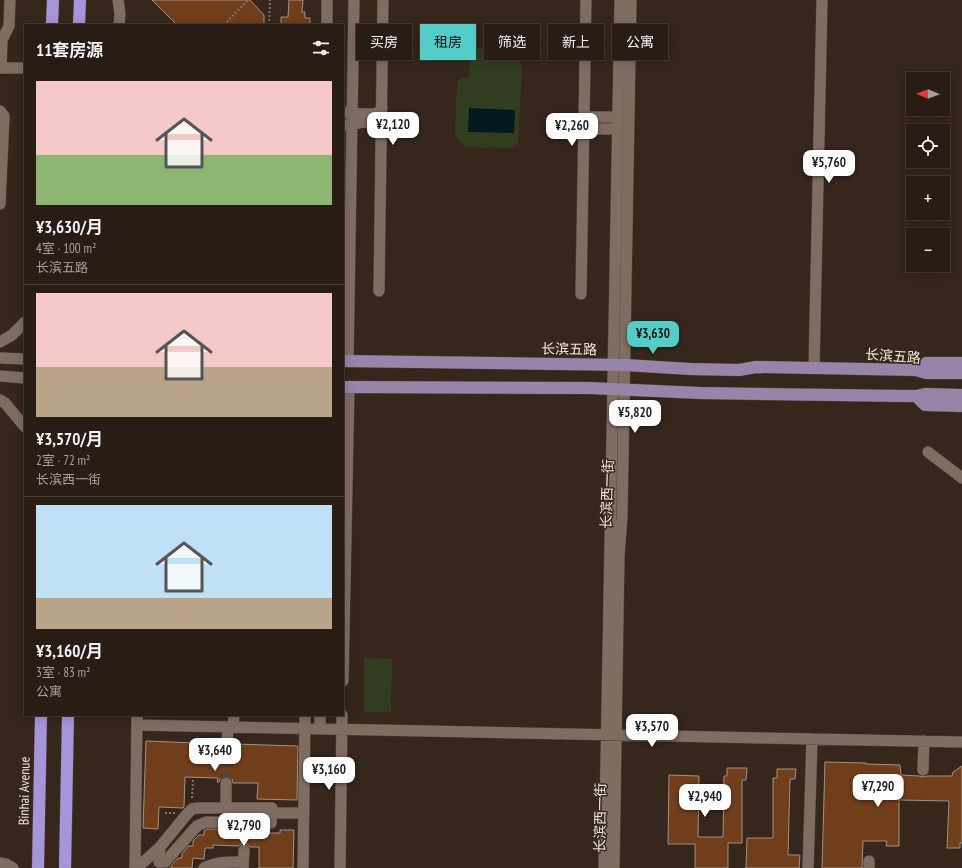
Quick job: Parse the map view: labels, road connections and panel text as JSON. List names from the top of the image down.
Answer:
{
  "streets": {
    "highway": ["Binhai Avenue"],
    "main road": ["长滨五路"],
    "street": ["长滨西一街"]
  },
  "crossings": [
    ["长滨五路", "长滨西一街"]
  ],
  "north": "left",
  "page": {
    "chip": [
      "买房",
      "租房",
      "筛选",
      "新上",
      "公寓"
    ],
    "heading": "11套房源",
    "map_buttons": ["+", "−"],
    "list": [
      {
        "name": "¥3,630/月",
        "note": "4室 · 100 m² · 长滨五路"
      },
      {
        "name": "¥3,570/月",
        "note": "2室 · 72 m² · 长滨西一街"
      },
      {
        "name": "¥3,160/月",
        "note": "3室 · 83 m² · 公寓"
      }
    ],
    "price": [
      "¥2,120",
      "¥2,260",
      "¥5,760",
      "¥3,630",
      "¥5,820",
      "¥3,570",
      "¥3,640",
      "¥3,160",
      "¥7,290",
      "¥2,940",
      "¥2,790"
    ]
  }
}
